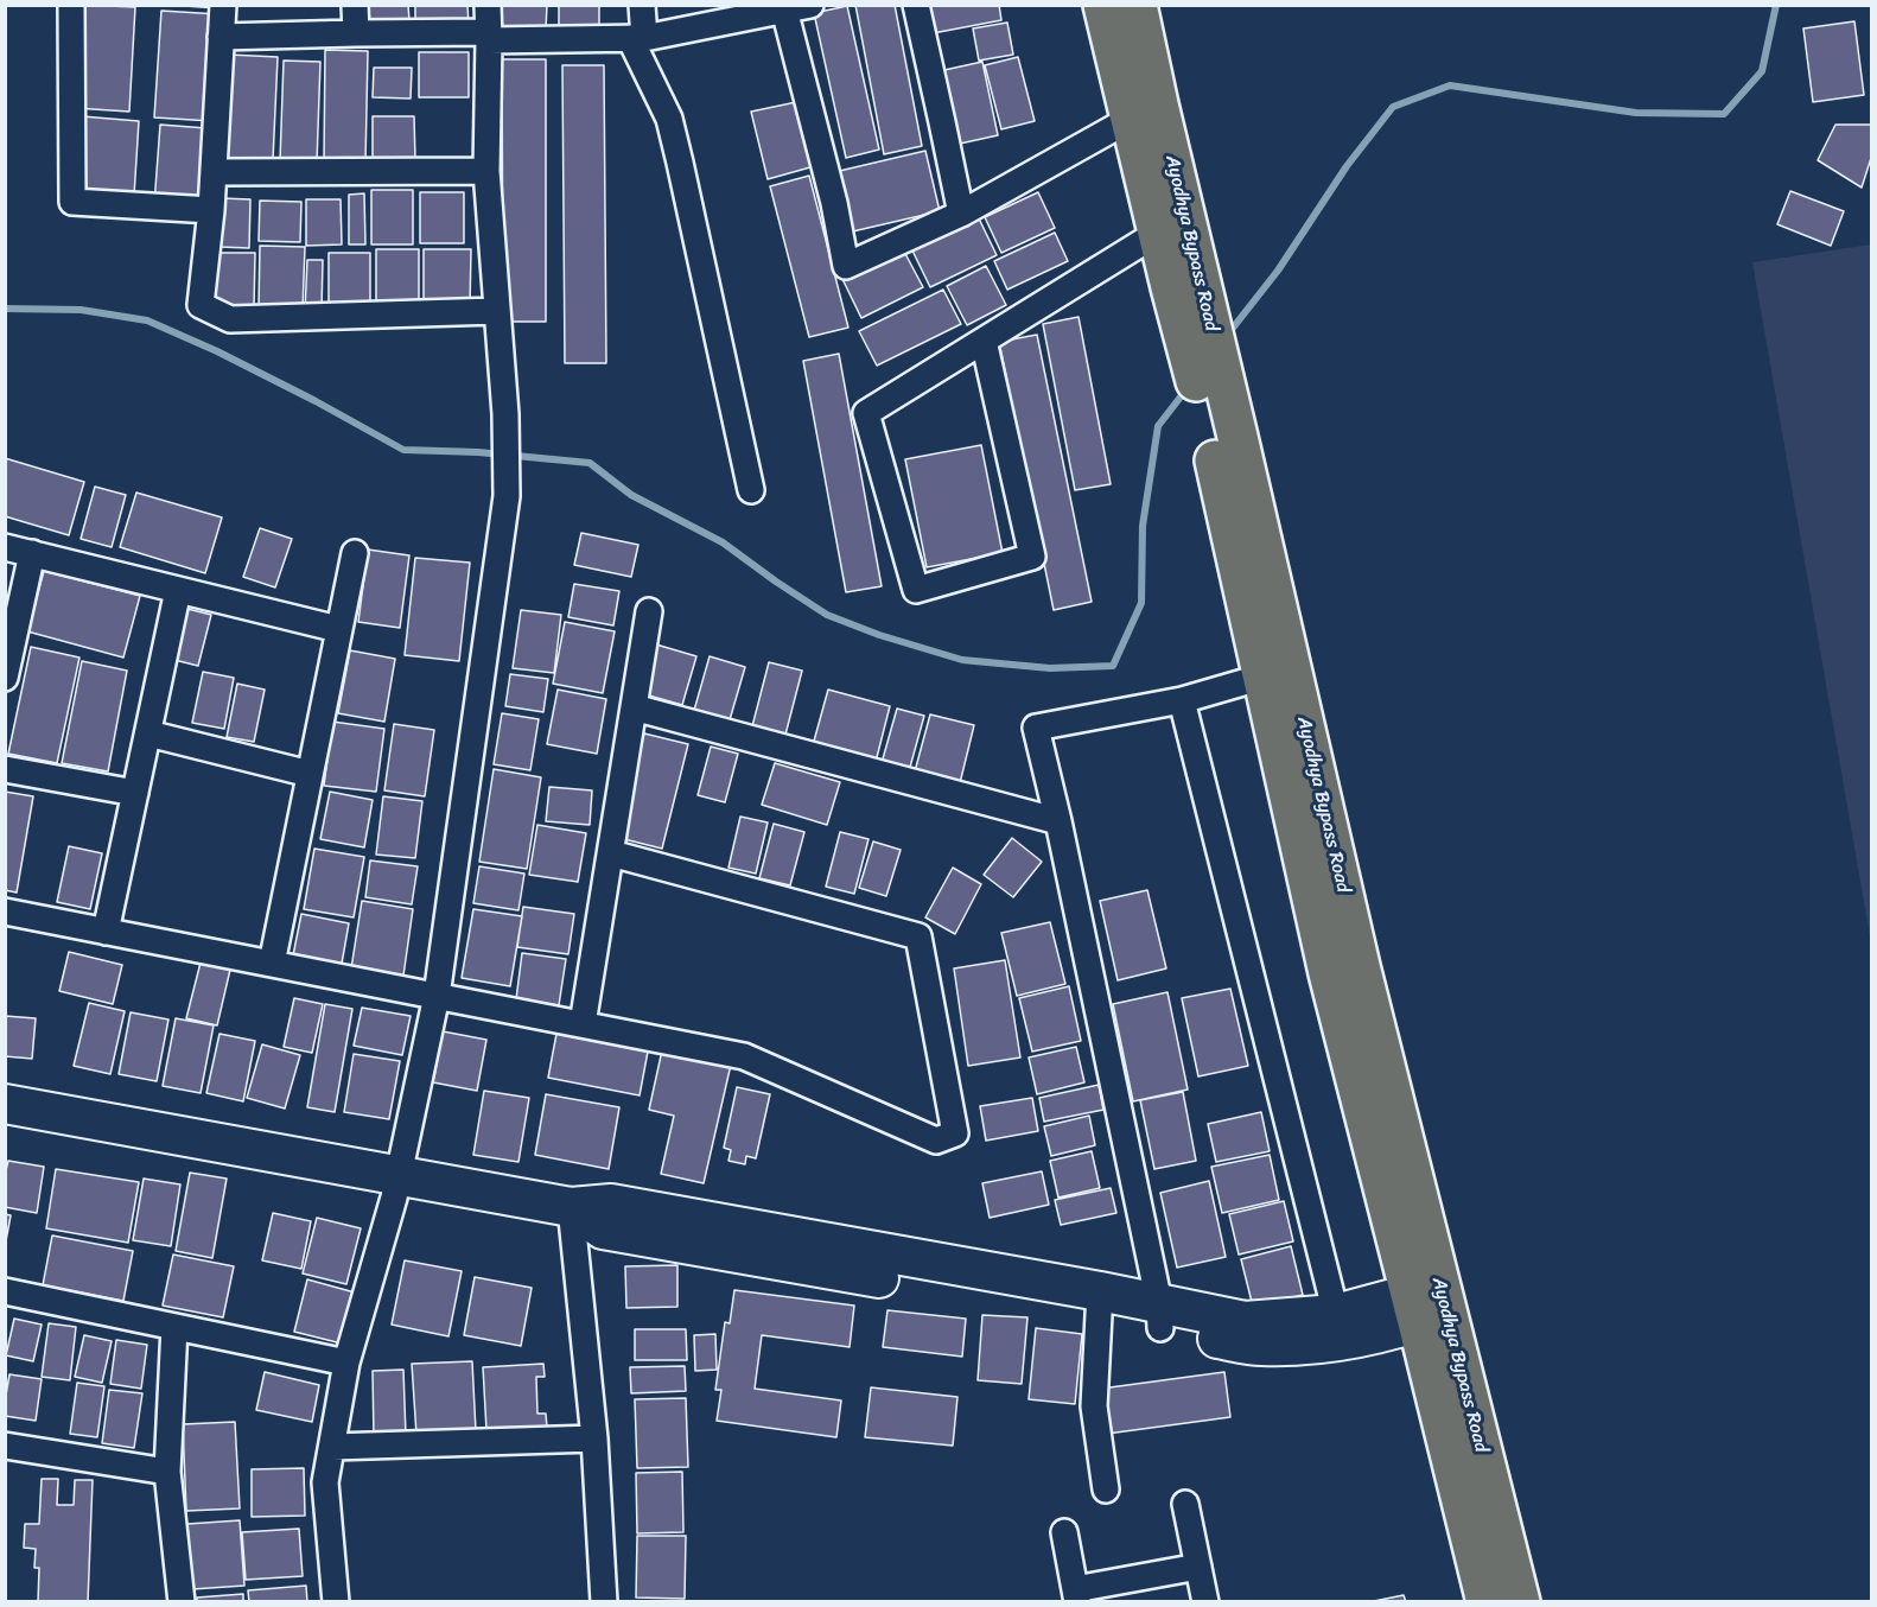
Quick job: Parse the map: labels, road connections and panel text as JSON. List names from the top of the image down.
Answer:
{
  "streets": {
    "main road": ["Ayodhya Bypass Road"]
  }
}
